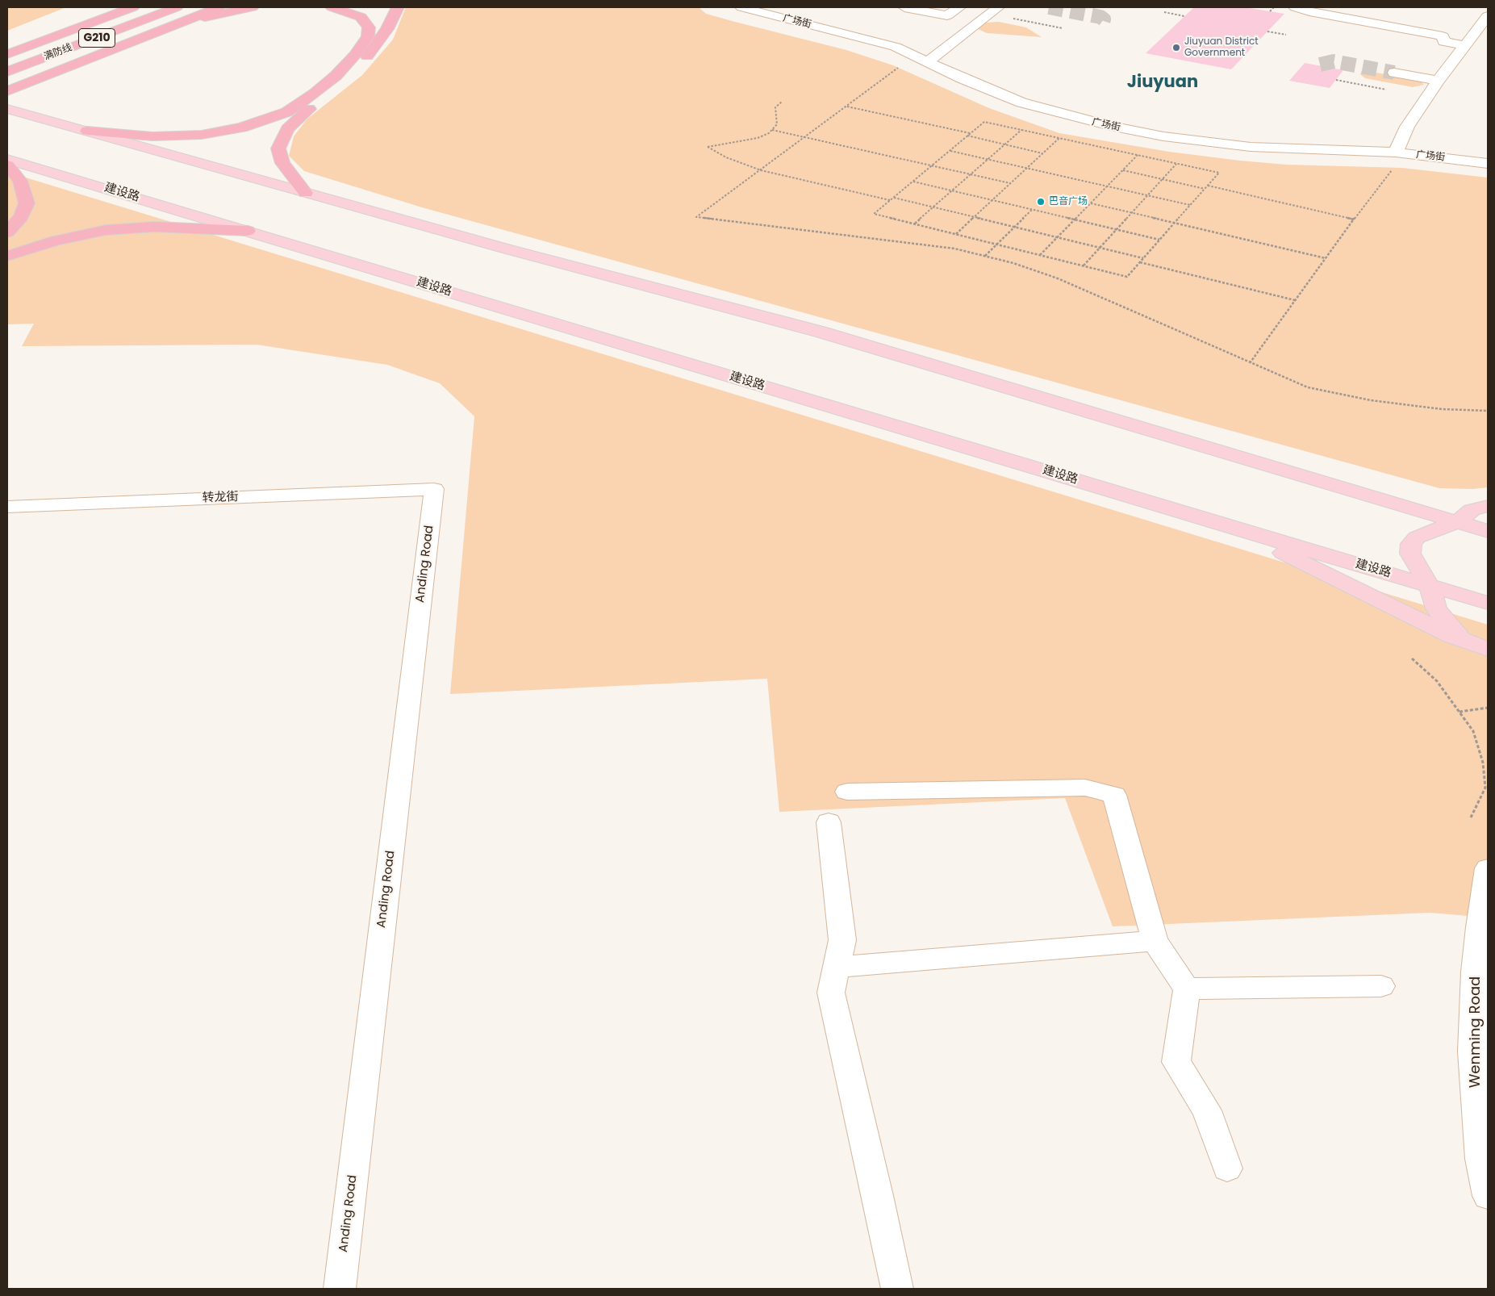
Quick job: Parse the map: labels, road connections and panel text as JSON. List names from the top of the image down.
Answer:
{
  "streets": {
    "highway": ["G210", "满防线"],
    "main road": ["建设路"],
    "street": [
      "广场街",
      "转龙街",
      "Anding Road",
      "Wenming Road"
    ]
  },
  "crossings": [
    ["转龙街", "Anding Road"]
  ],
  "districts": ["Jiuyuan"],
  "places": ["Jiuyuan District Government", "巴音广场"]
}
